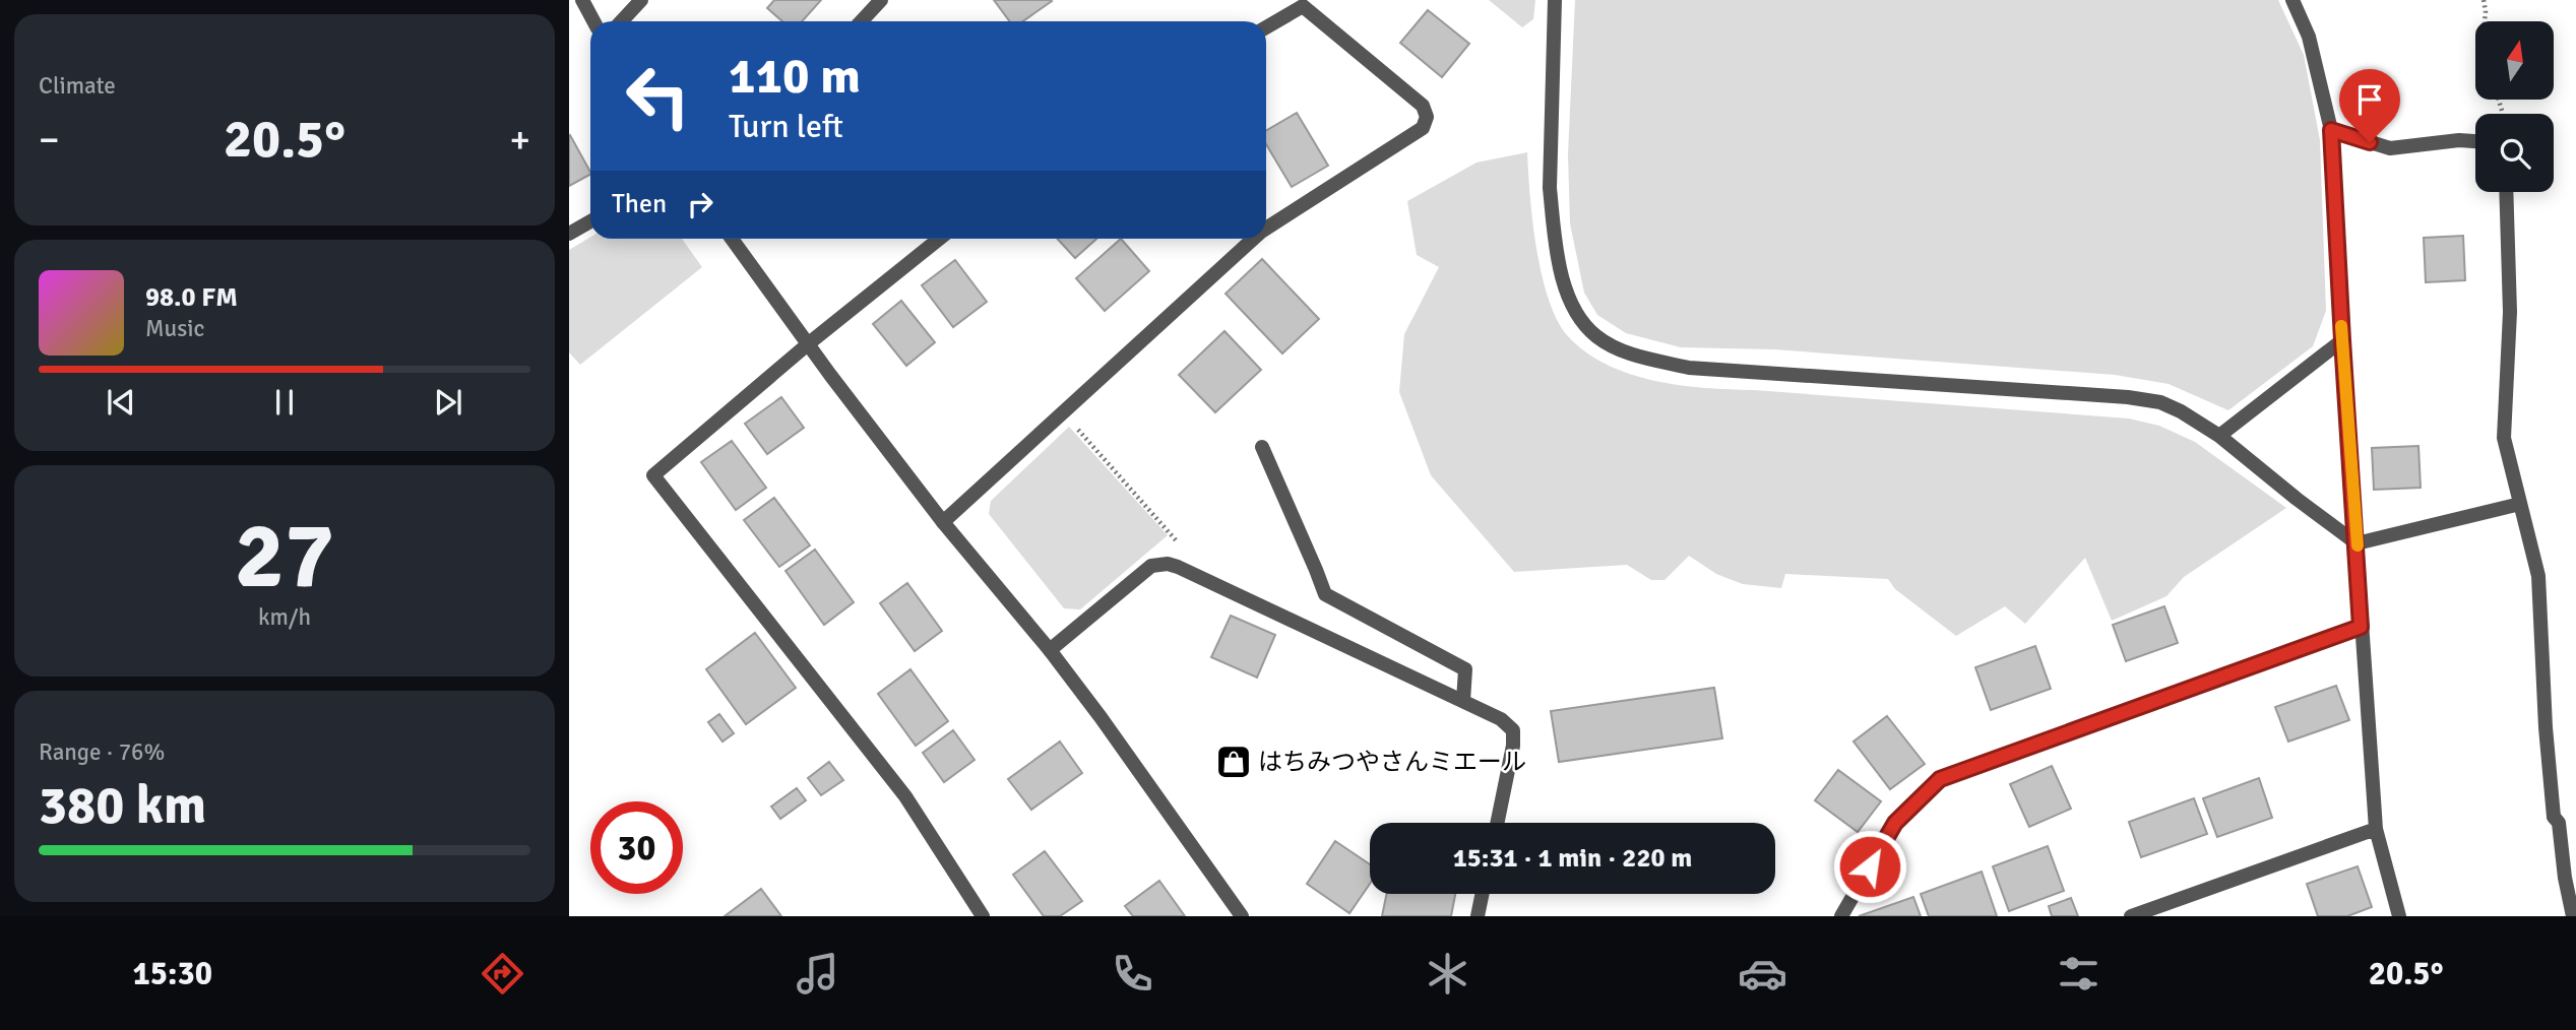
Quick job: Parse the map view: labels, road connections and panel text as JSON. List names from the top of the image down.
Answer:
{
  "places": {
    "shop": ["はちみつやさんミエール"]
  },
  "north": "top",
  "page": {
    "tile": [
      "Climate",
      ["27", "km/h"],
      ["Range · 76%", "380 km"]
    ],
    "turn": ["110 m", "Turn left"],
    "heat": ["−", "20.5°", "+"],
    "then": "Then",
    "song": ["98.0 FM", "Music"],
    "limit": "30",
    "trip": "15:31 · 1 min · 220 m",
    "tabs": ["15:30", "20.5°"]
  }
}
